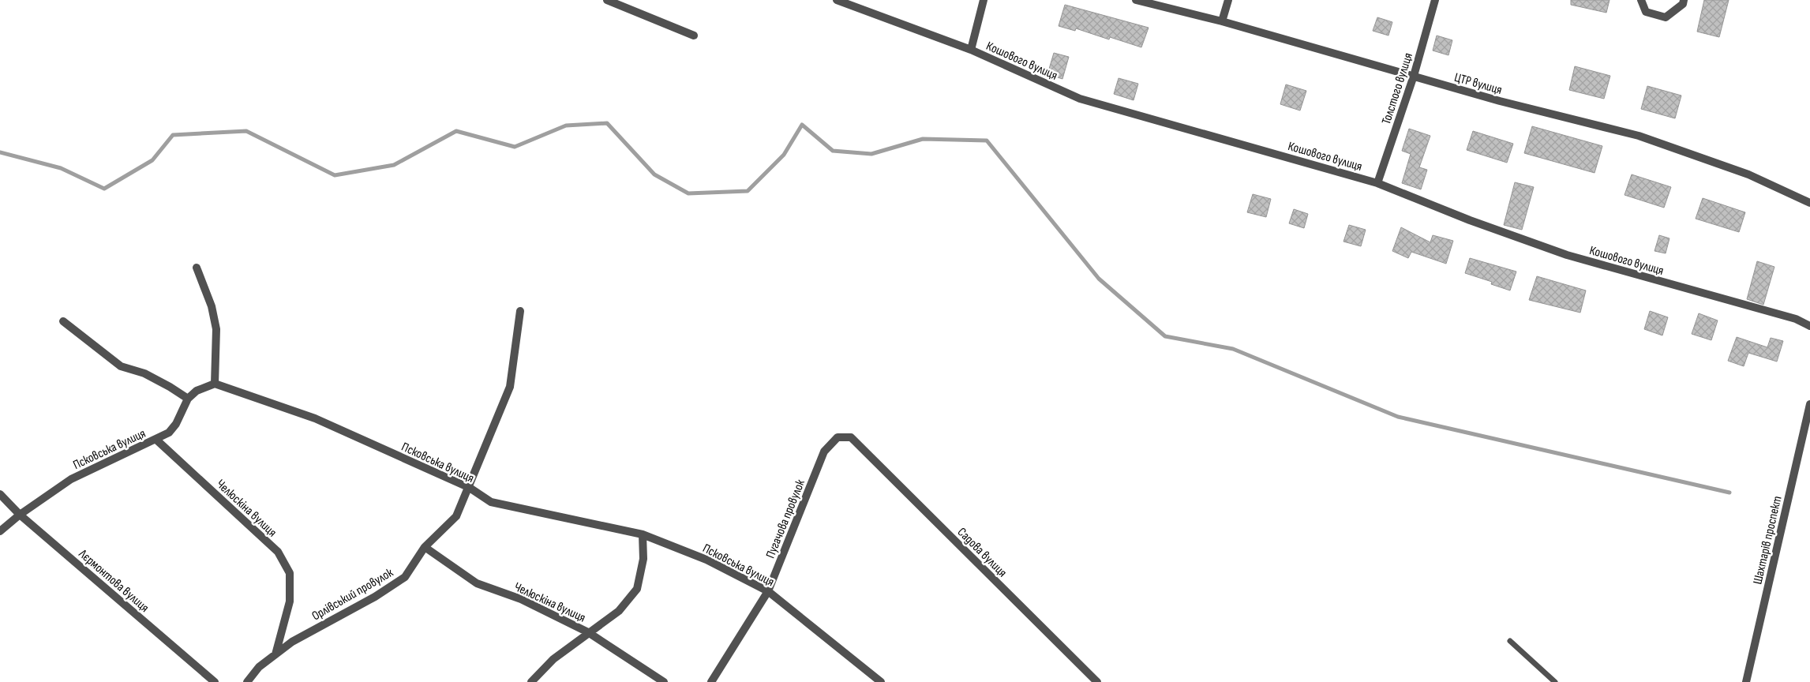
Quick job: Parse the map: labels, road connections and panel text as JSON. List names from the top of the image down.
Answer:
{
  "streets": {
    "street": [
      "Кошового вулиця",
      "ЦТР вулиця",
      "Толстого вулиця",
      "Псковська вулиця",
      "Челюскіна вулиця",
      "Пугачова провулок",
      "Шахтарів проспект",
      "Садова вулиця",
      "Лєрмонтова вулиця",
      "Орлівський провулок"
    ]
  },
  "crossings": [
    ["Кошового вулиця", "Толстого вулиця"],
    ["ЦТР вулиця", "Толстого вулиця"],
    ["Псковська вулиця", "Челюскіна вулиця"],
    ["Псковська вулиця", "Пугачова провулок"],
    ["Псковська вулиця", "Лєрмонтова вулиця"],
    ["Псковська вулиця", "Орлівський провулок"],
    ["Челюскіна вулиця", "Орлівський провулок"],
    ["Пугачова провулок", "Садова вулиця"]
  ]
}
